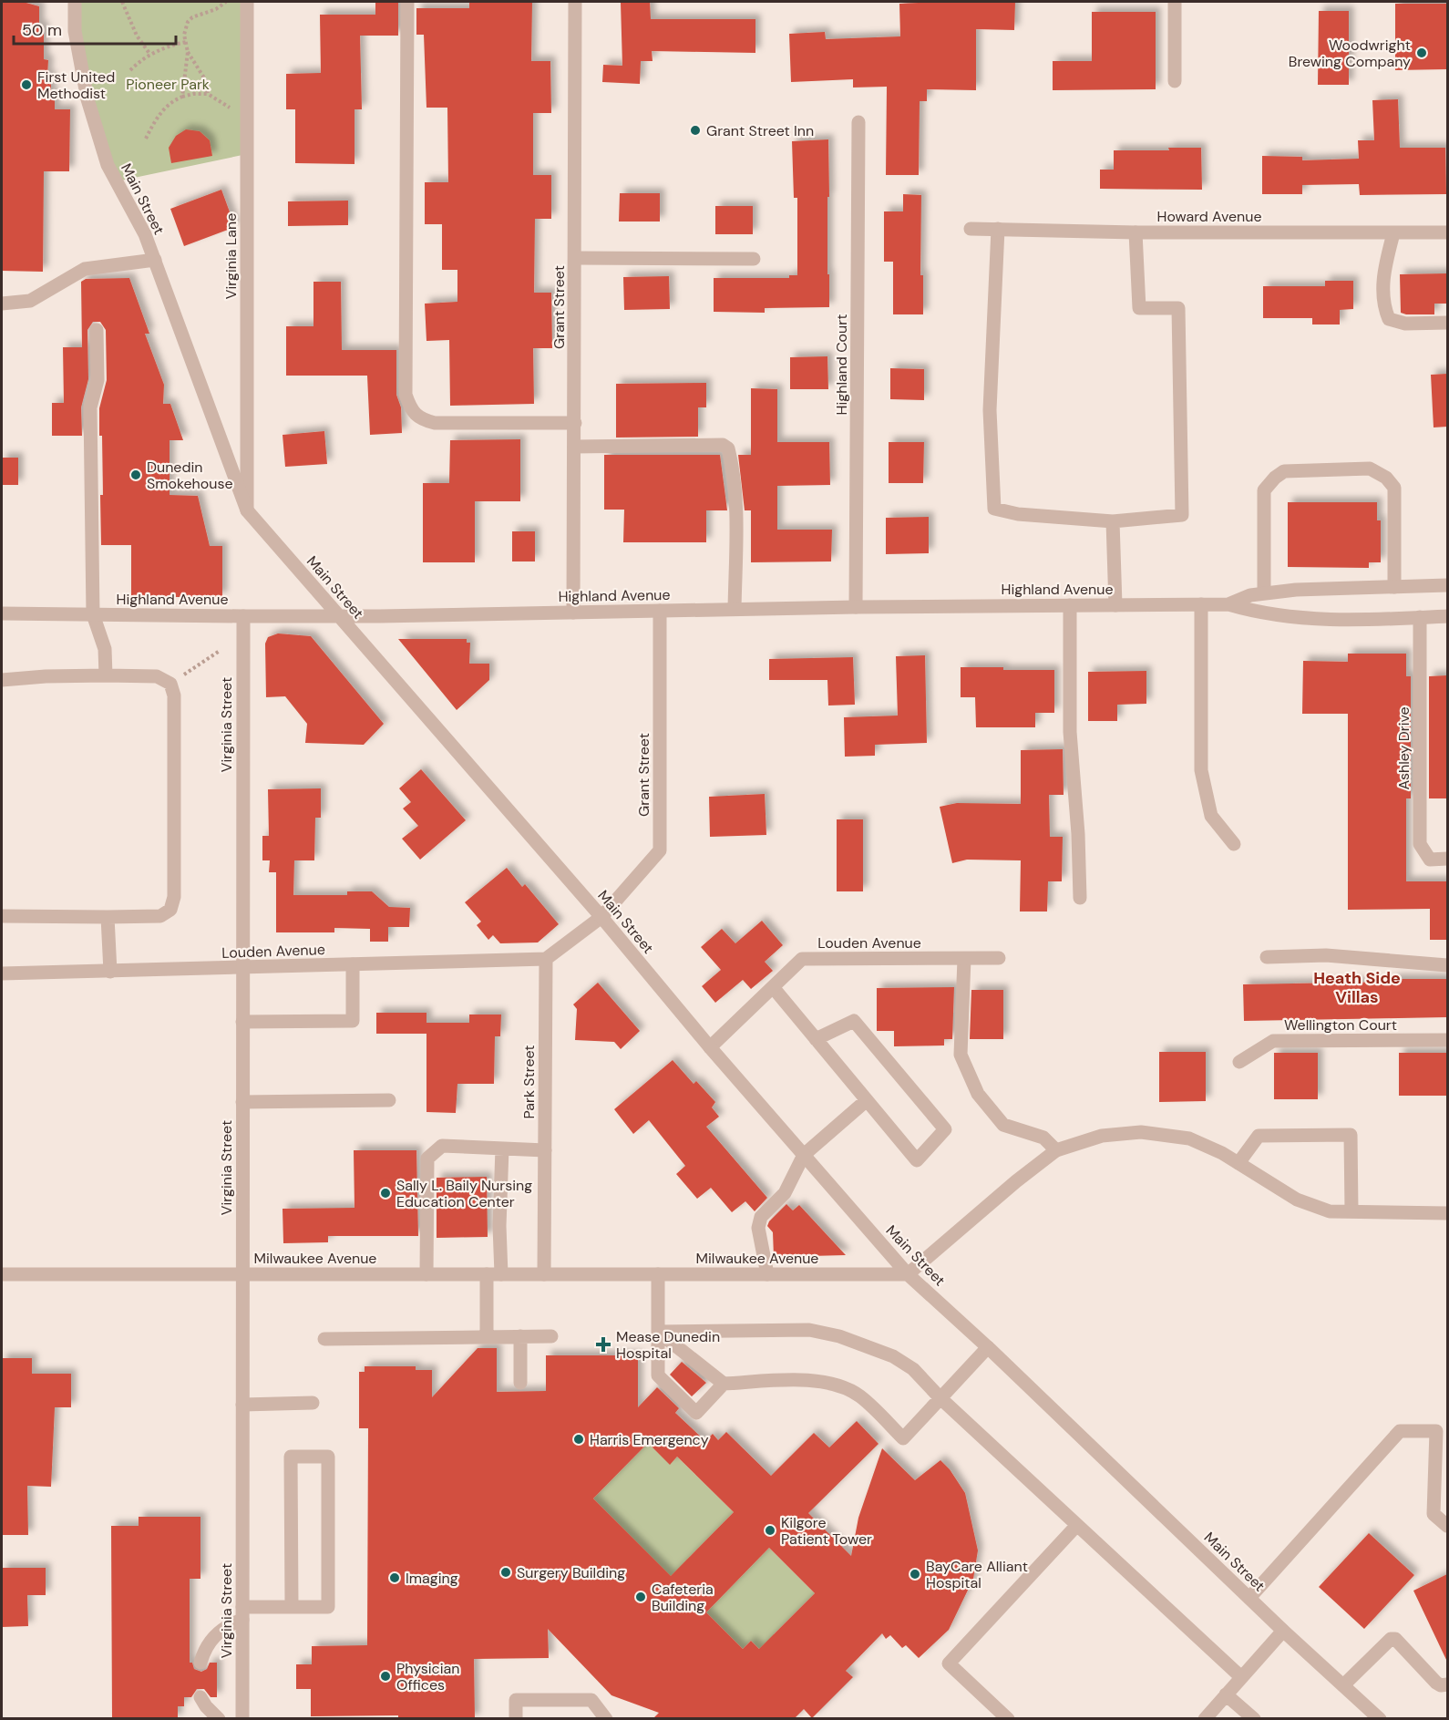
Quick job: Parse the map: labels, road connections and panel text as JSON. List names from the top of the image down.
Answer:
{
  "streets": {
    "street": [
      "Main Street",
      "Howard Avenue",
      "Virginia Lane",
      "Grant Street",
      "Highland Court",
      "Highland Avenue",
      "Virginia Street",
      "Ashley Drive",
      "Louden Avenue",
      "Wellington Court",
      "Park Street",
      "Milwaukee Avenue"
    ]
  },
  "crossings": [
    ["Main Street", "Virginia Lane"],
    ["Main Street", "Grant Street"],
    ["Main Street", "Highland Avenue"],
    ["Main Street", "Louden Avenue"],
    ["Main Street", "Milwaukee Avenue"],
    ["Grant Street", "Highland Avenue"],
    ["Highland Court", "Highland Avenue"],
    ["Highland Avenue", "Virginia Street"],
    ["Highland Avenue", "Ashley Drive"],
    ["Virginia Street", "Louden Avenue"],
    ["Virginia Street", "Milwaukee Avenue"],
    ["Louden Avenue", "Park Street"],
    ["Park Street", "Milwaukee Avenue"]
  ],
  "districts": ["Heath Side Villas"],
  "parks": ["Pioneer Park"],
  "places": {
    "other": [
      "Woodwright Brewing Company",
      "First United Methodist",
      "Grant Street Inn",
      "Dunedin Smokehouse",
      "Sally L. Baily Nursing Education Center",
      "Harris Emergency",
      "Kilgore Patient Tower",
      "Surgery Building",
      "BayCare Alliant Hospital",
      "Imaging",
      "Cafeteria Building",
      "Physician Offices"
    ],
    "health": ["Mease Dunedin Hospital"]
  },
  "scale_bar": "50 m"
}
